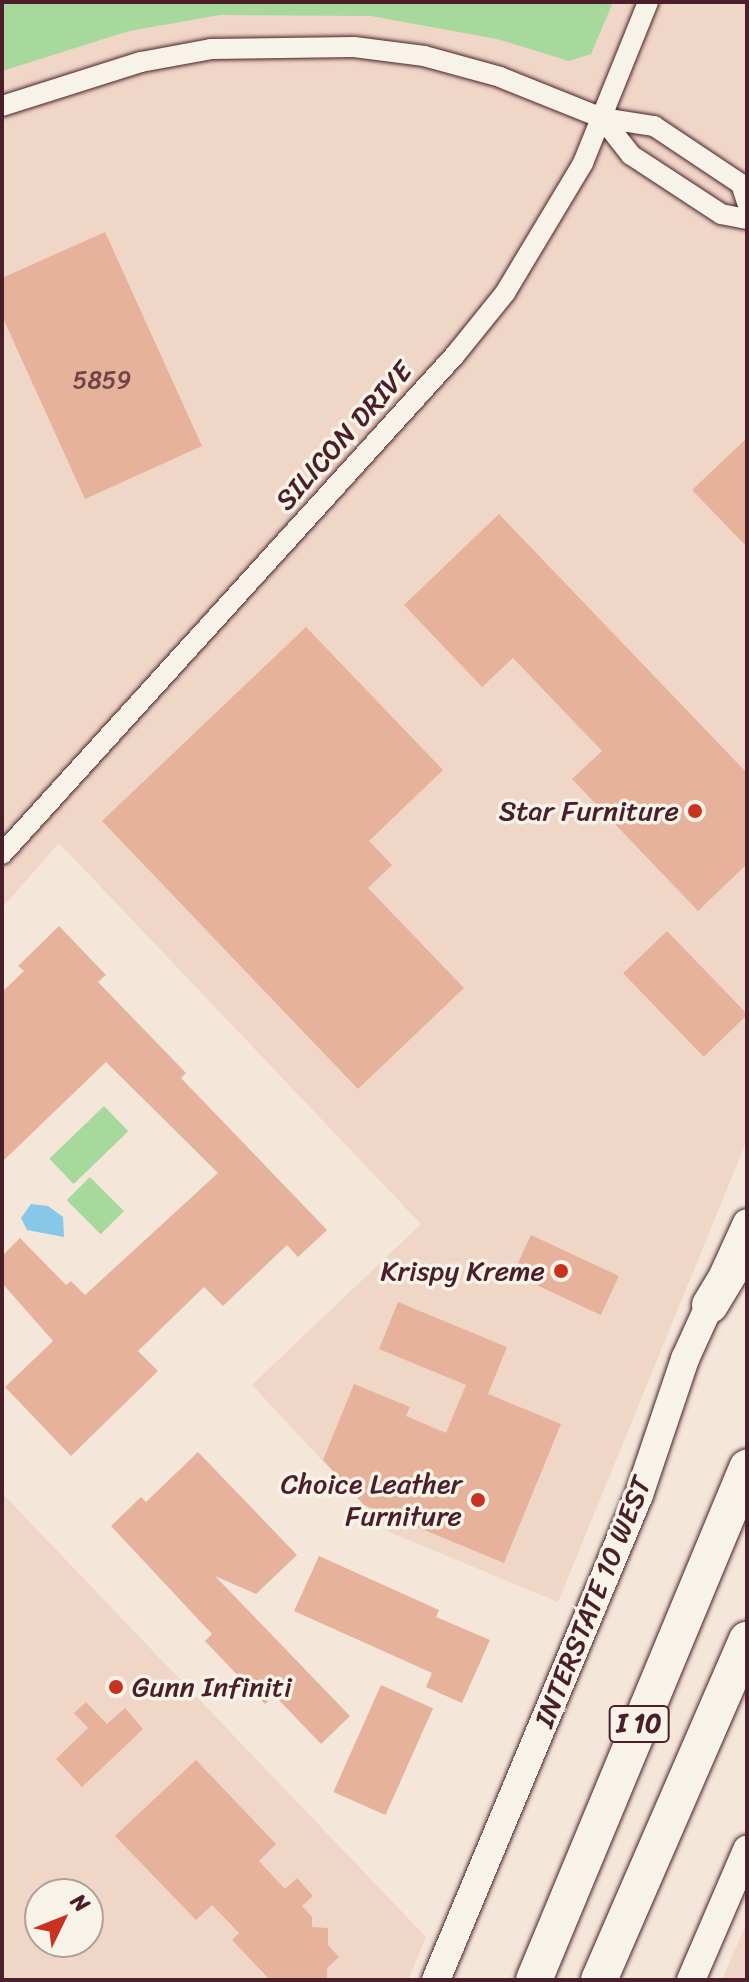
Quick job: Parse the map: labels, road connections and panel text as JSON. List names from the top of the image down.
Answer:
{
  "streets": {
    "highway": ["I 10"],
    "main road": ["INTERSTATE 10 WEST"],
    "street": ["SILICON DRIVE"]
  },
  "places": [
    "Star Furniture",
    "Krispy Kreme",
    "Choice Leather Furniture",
    "Gunn Infiniti"
  ],
  "house_numbers": ["5859"],
  "north": "top right"
}
